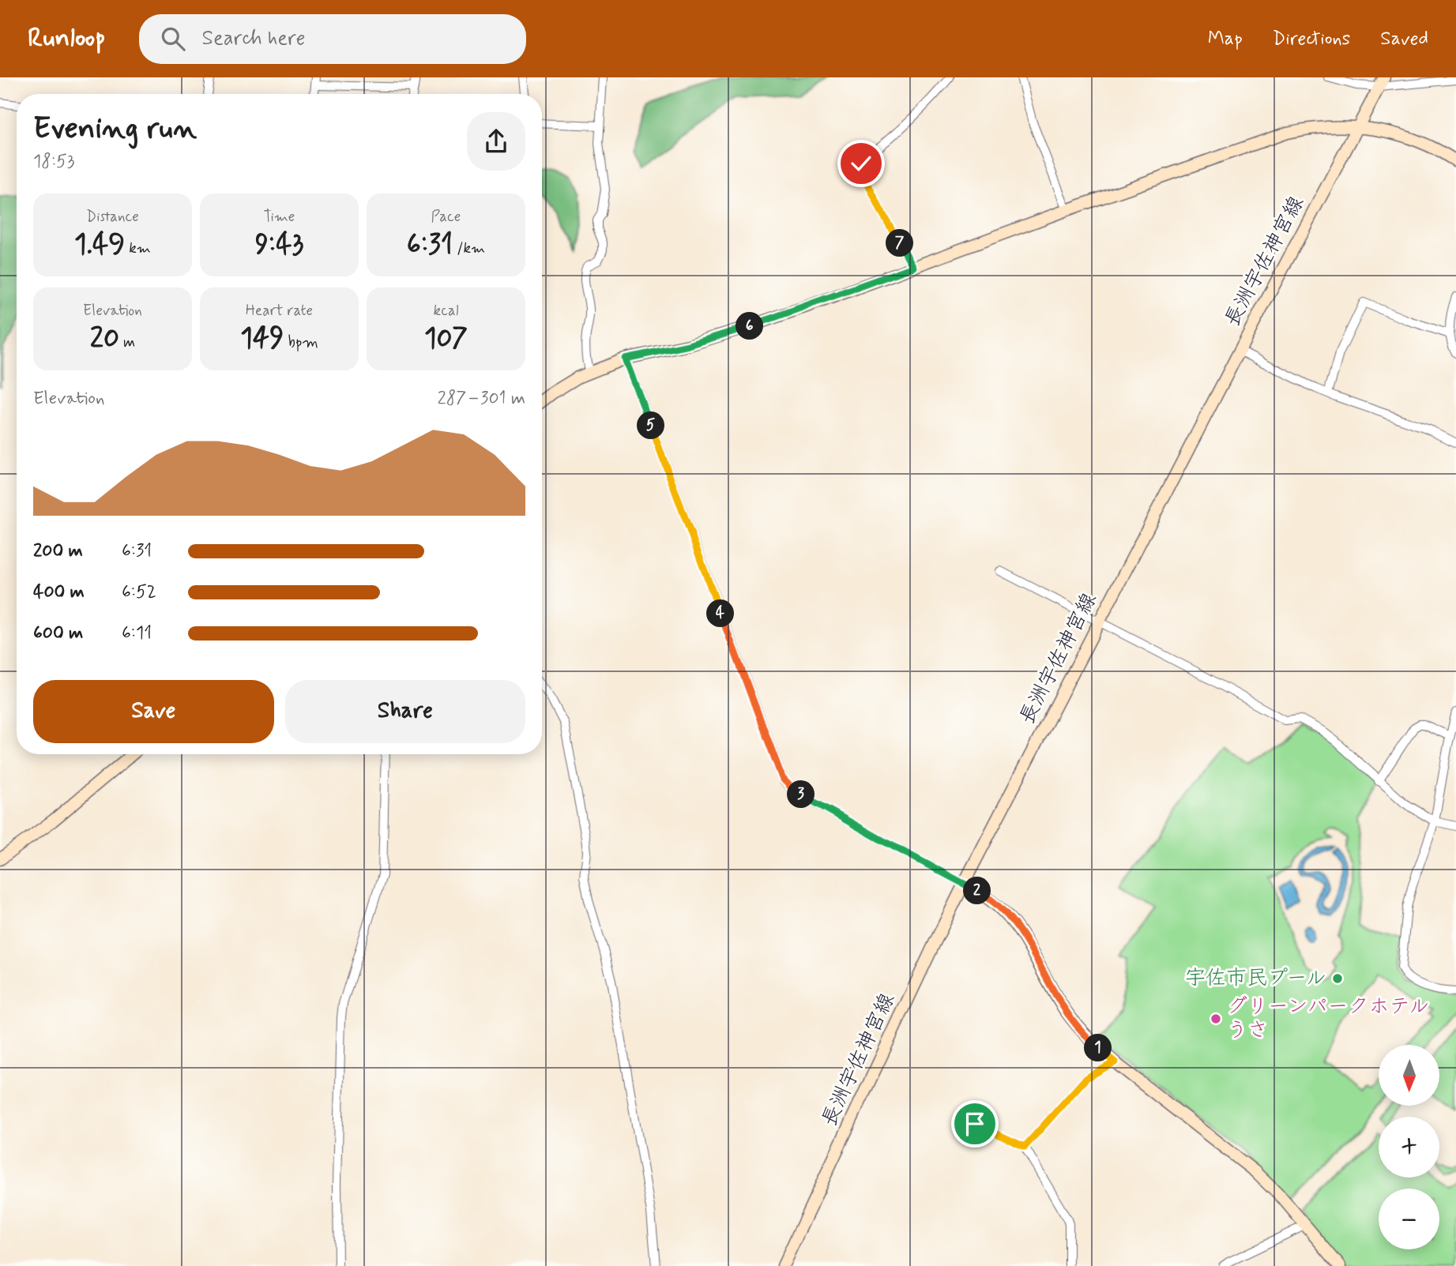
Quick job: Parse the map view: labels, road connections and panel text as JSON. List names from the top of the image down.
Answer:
{
  "streets": {
    "street": ["長洲宇佐神宮線"]
  },
  "places": ["宇佐市民プール", "グリーンパークホテル うさ"],
  "north": "bottom",
  "page": {
    "header": "Runloop",
    "search": "Search here",
    "nav": ["Map", "Directions", "Saved"],
    "heading": ["Evening run", "18:53"],
    "stats": [
      ["Distance", "1.49 km"],
      ["Time", "9:43"],
      ["Pace", "6:31 /km"],
      ["Elevation", "20 m"],
      ["Heart rate", "149 bpm"],
      ["kcal", "107"]
    ],
    "pins": [
      "7",
      "6",
      "5",
      "4",
      "3",
      "2",
      "1"
    ],
    "chart": ["Elevation", "287–301 m"],
    "list": [
      {
        "name": "200 m",
        "note": "6:31"
      },
      {
        "name": "400 m",
        "note": "6:52"
      },
      {
        "name": "600 m",
        "note": "6:11"
      }
    ],
    "buttons": ["Save", "Share"],
    "map_buttons": ["+", "−"]
  }
}
